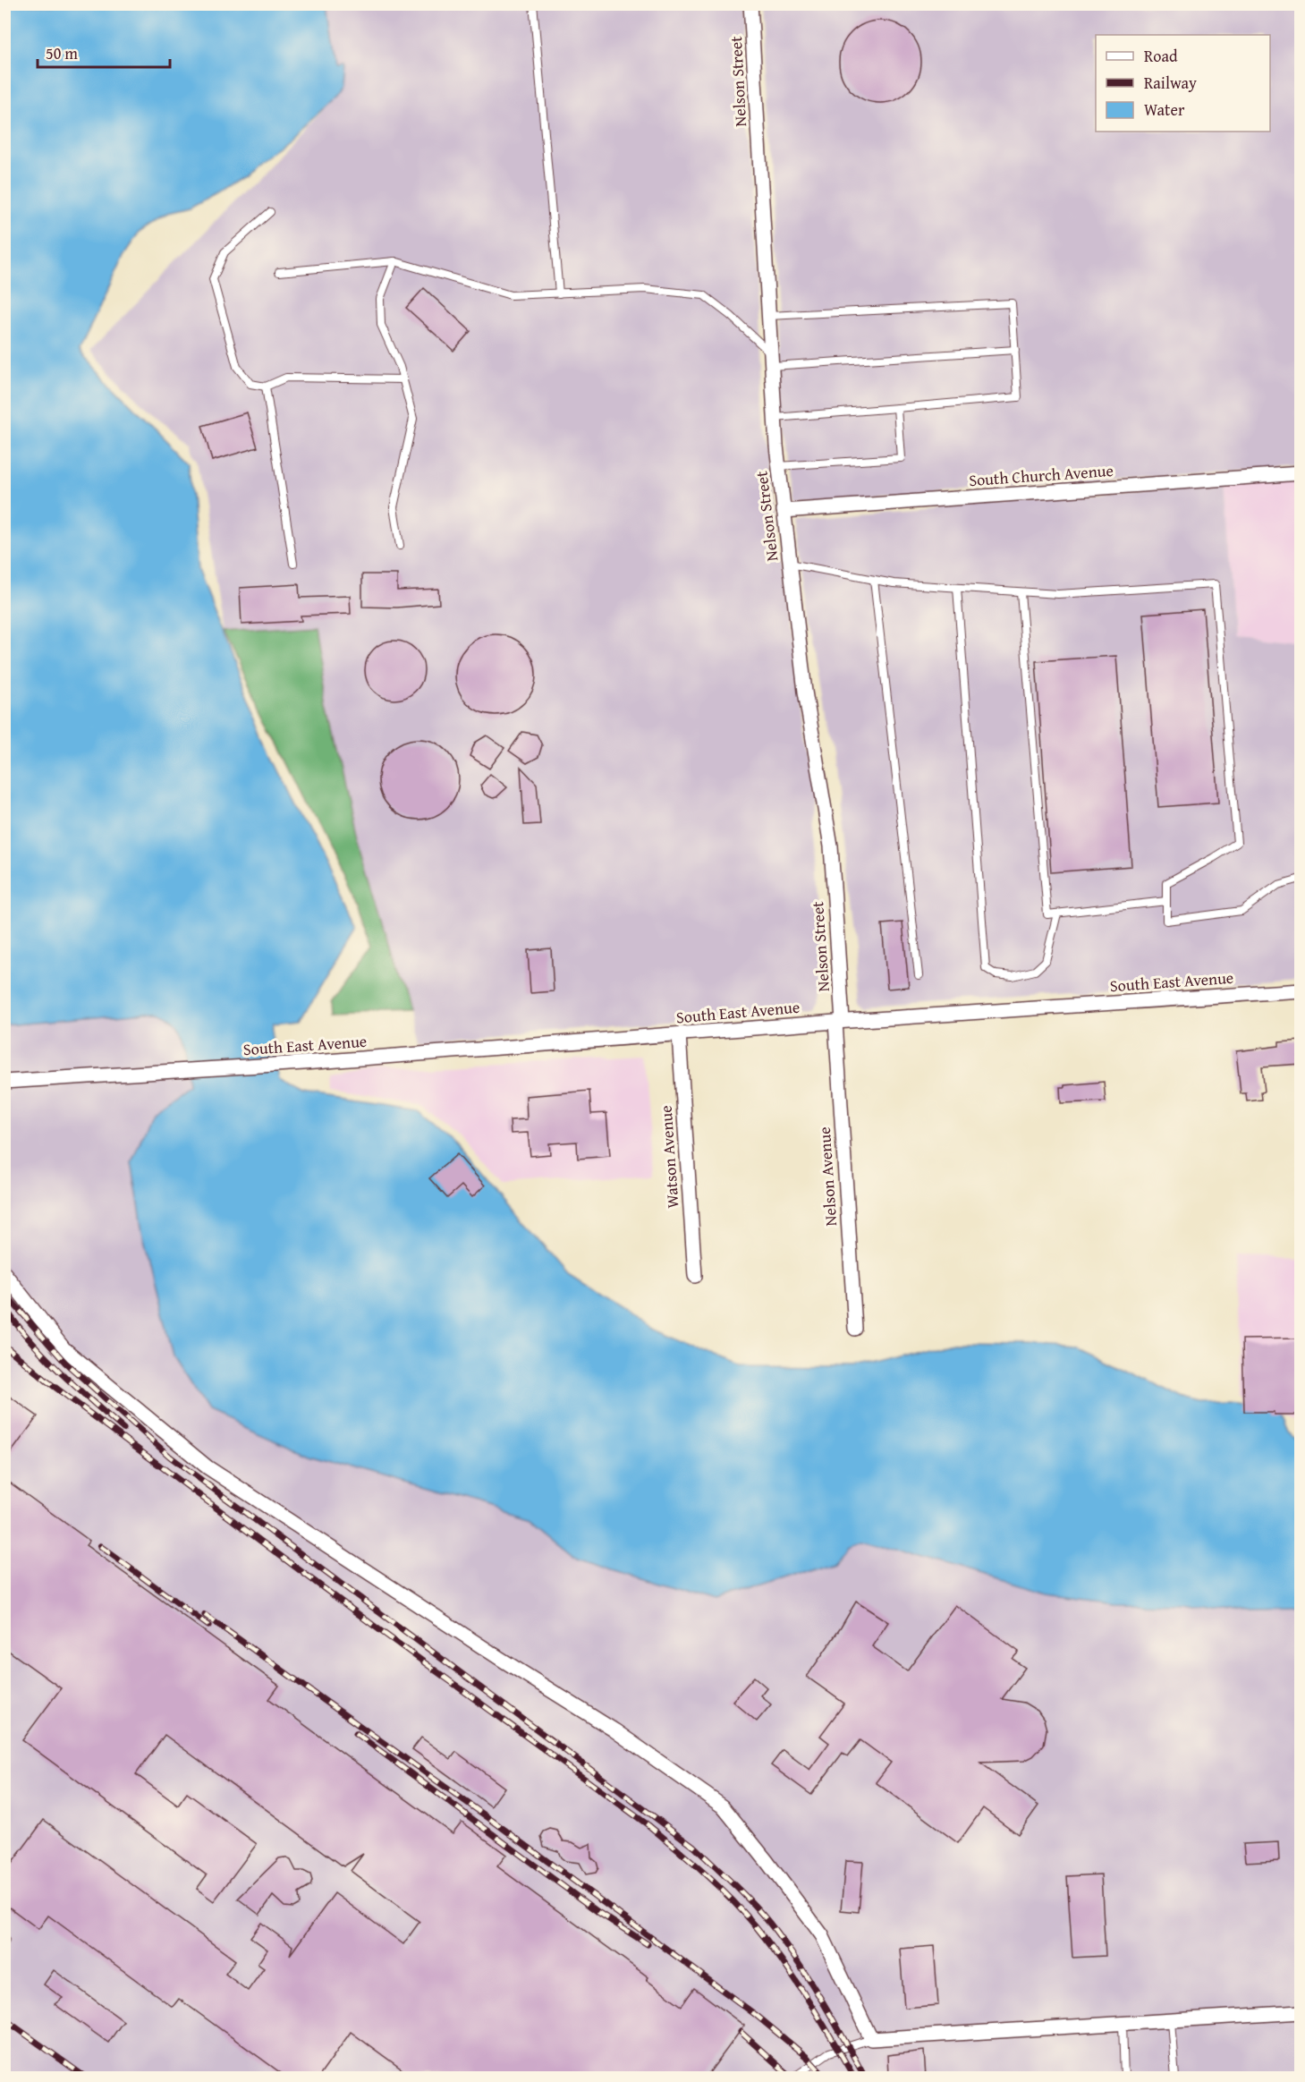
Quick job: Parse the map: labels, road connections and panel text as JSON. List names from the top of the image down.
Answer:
{
  "streets": {
    "street": [
      "Nelson Street",
      "South Church Avenue",
      "South East Avenue",
      "Watson Avenue",
      "Nelson Avenue"
    ]
  },
  "crossings": [
    ["Nelson Street", "South Church Avenue"],
    ["Nelson Street", "South East Avenue"],
    ["Nelson Street", "Nelson Avenue"],
    ["South East Avenue", "Watson Avenue"],
    ["South East Avenue", "Nelson Avenue"]
  ],
  "legend": ["Road", "Railway", "Water"],
  "scale_bar": "50 m"
}
